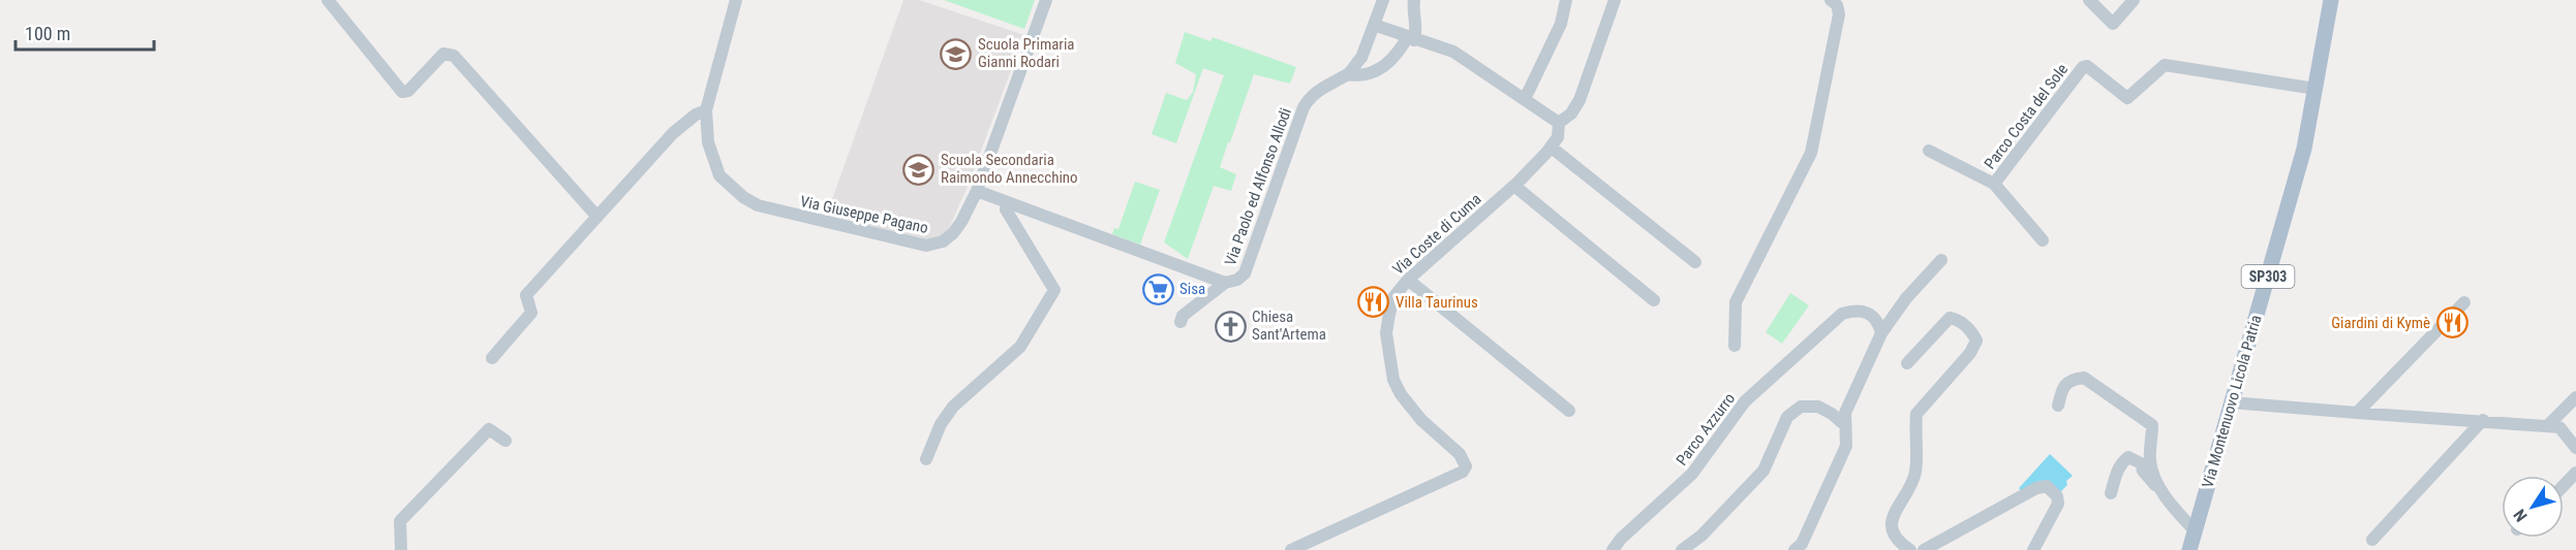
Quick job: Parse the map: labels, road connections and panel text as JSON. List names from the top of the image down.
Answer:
{
  "streets": {
    "main road": ["SP303", "Via Montenuovo Licola Patria"],
    "street": [
      "Parco Costa del Sole",
      "Via Paolo ed Alfonso Allodi",
      "Via Giuseppe Pagano",
      "Via Coste di Cuma",
      "Parco Azzurro"
    ]
  },
  "crossings": [
    ["Parco Costa del Sole", "Via Montenuovo Licola Patria"]
  ],
  "places": {
    "school or university": ["Scuola Primaria Gianni Rodari", "Scuola Secondaria Raimondo Annecchino"],
    "supermarket": ["Sisa"],
    "restaurant": ["Villa Taurinus", "Giardini di Kymè"],
    "church": ["Chiesa Sant'Artema"]
  },
  "scale_bar": "100 m",
  "north": "bottom left"
}
